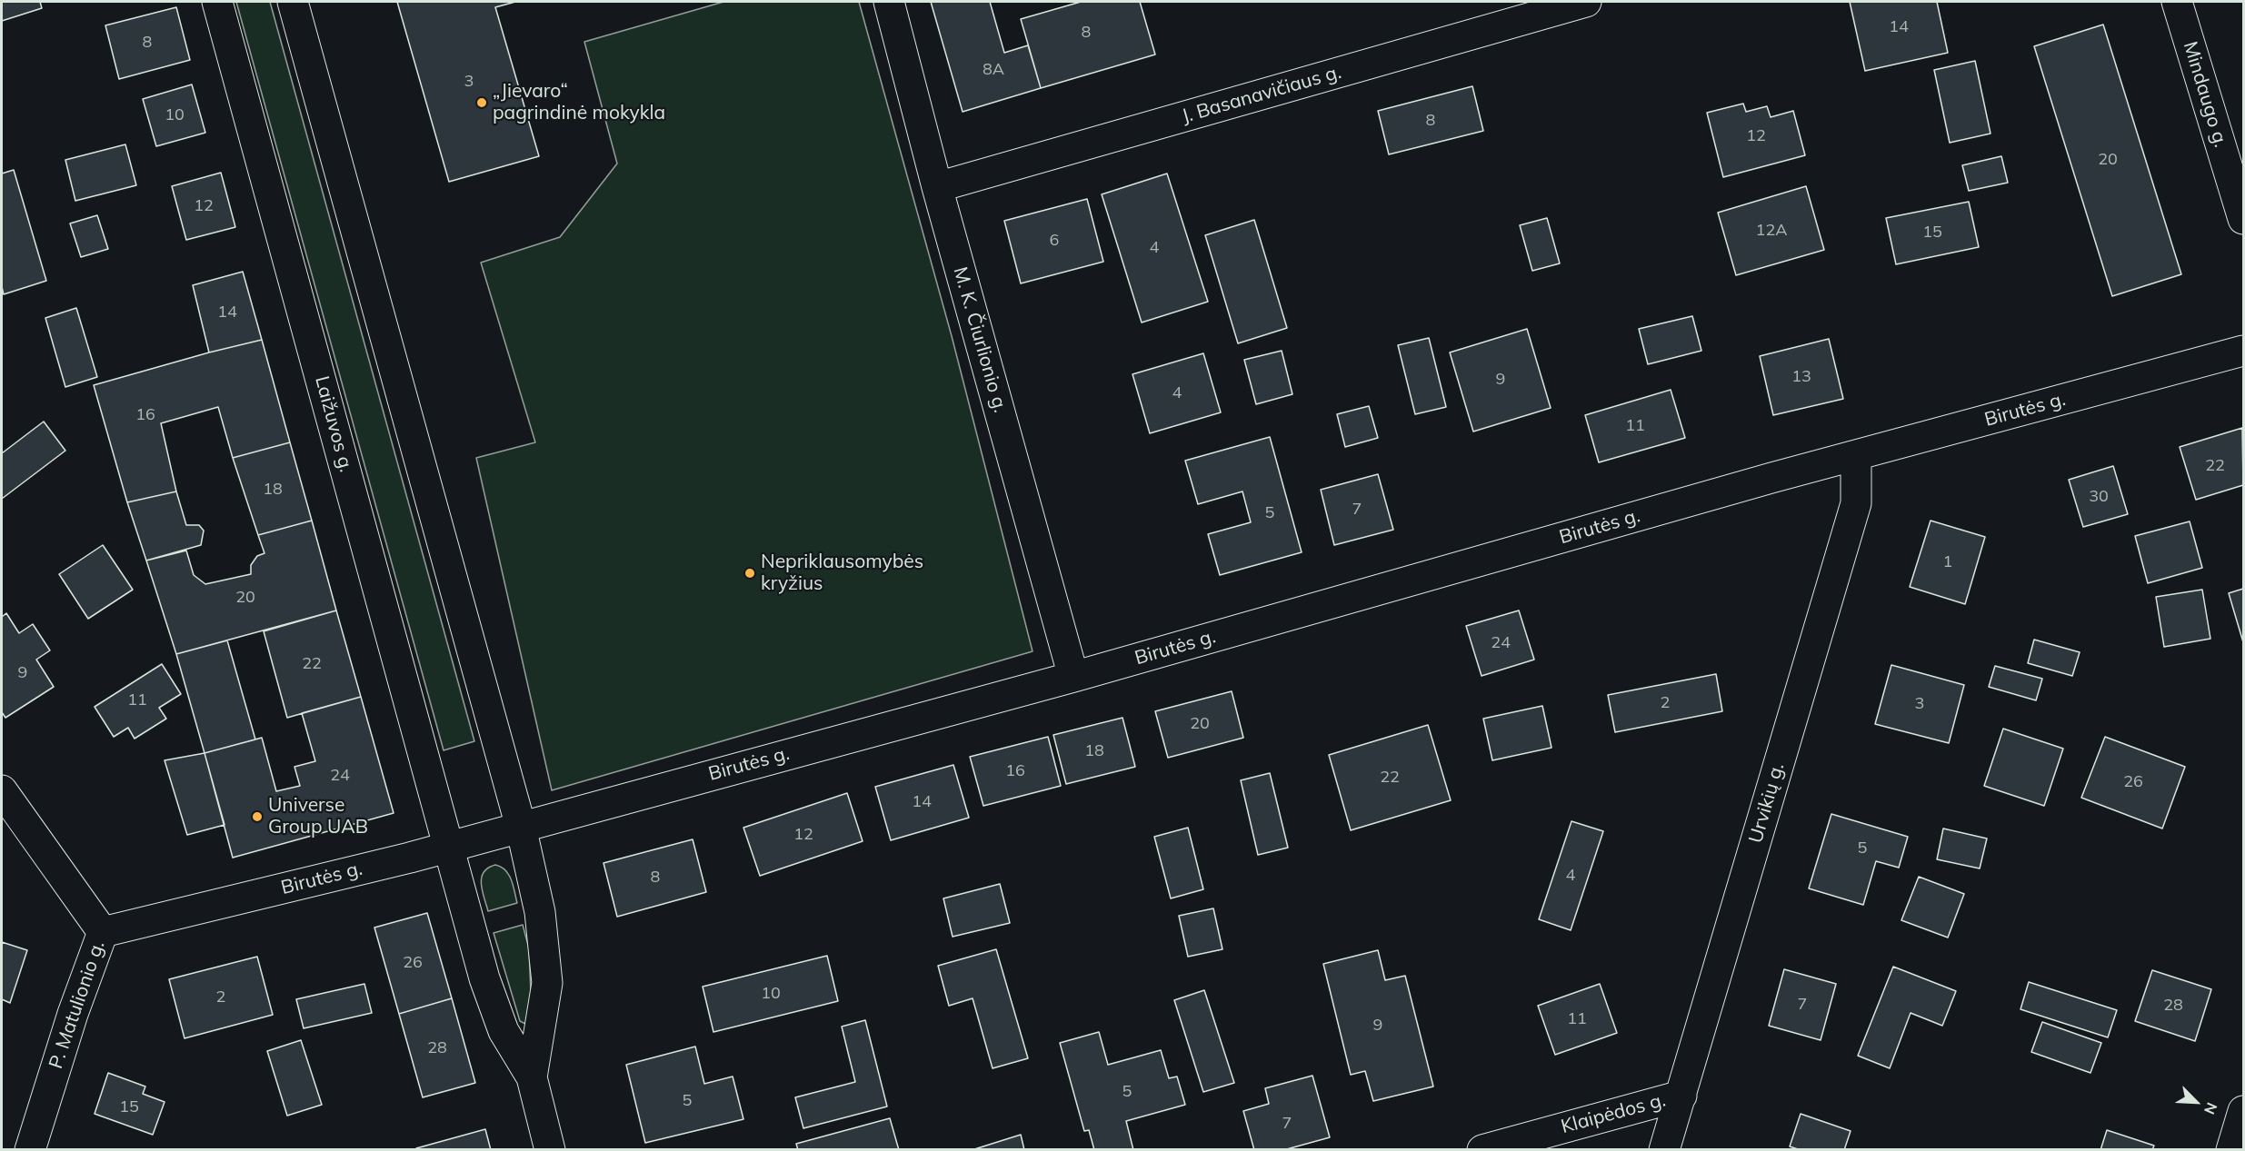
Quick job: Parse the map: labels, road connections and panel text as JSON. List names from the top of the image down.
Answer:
{
  "streets": {
    "street": [
      "J. Basanavičiaus g.",
      "Mindaugo g.",
      "M. K. Čiurlionio g.",
      "Birutės g.",
      "Laižuvos g.",
      "Urvikių g.",
      "P. Matulionio g.",
      "Klaipėdos g."
    ]
  },
  "crossings": [
    ["J. Basanavičiaus g.", "M. K. Čiurlionio g."],
    ["M. K. Čiurlionio g.", "Birutės g."],
    ["Birutės g.", "Laižuvos g."],
    ["Birutės g.", "Urvikių g."],
    ["Birutės g.", "P. Matulionio g."],
    ["Urvikių g.", "Klaipėdos g."]
  ],
  "places": ["„Jievaro“ pagrindinė mokykla", "Nepriklausomybės kryžius", "Universe Group UAB"],
  "house_numbers": [
    "14",
    "8",
    "8",
    "8A",
    "3",
    "10",
    "8",
    "12",
    "20",
    "12",
    "12A",
    "15",
    "6",
    "4",
    "14",
    "13",
    "9",
    "4",
    "16",
    "11",
    "22",
    "18",
    "30",
    "7",
    "5",
    "1",
    "20",
    "24",
    "22",
    "9",
    "11",
    "2",
    "3",
    "20",
    "18",
    "16",
    "24",
    "22",
    "26",
    "14",
    "12",
    "5",
    "4",
    "8",
    "26",
    "10",
    "2",
    "7",
    "28",
    "11",
    "9",
    "28",
    "5",
    "5",
    "15",
    "7"
  ],
  "north": "bottom right"
}
